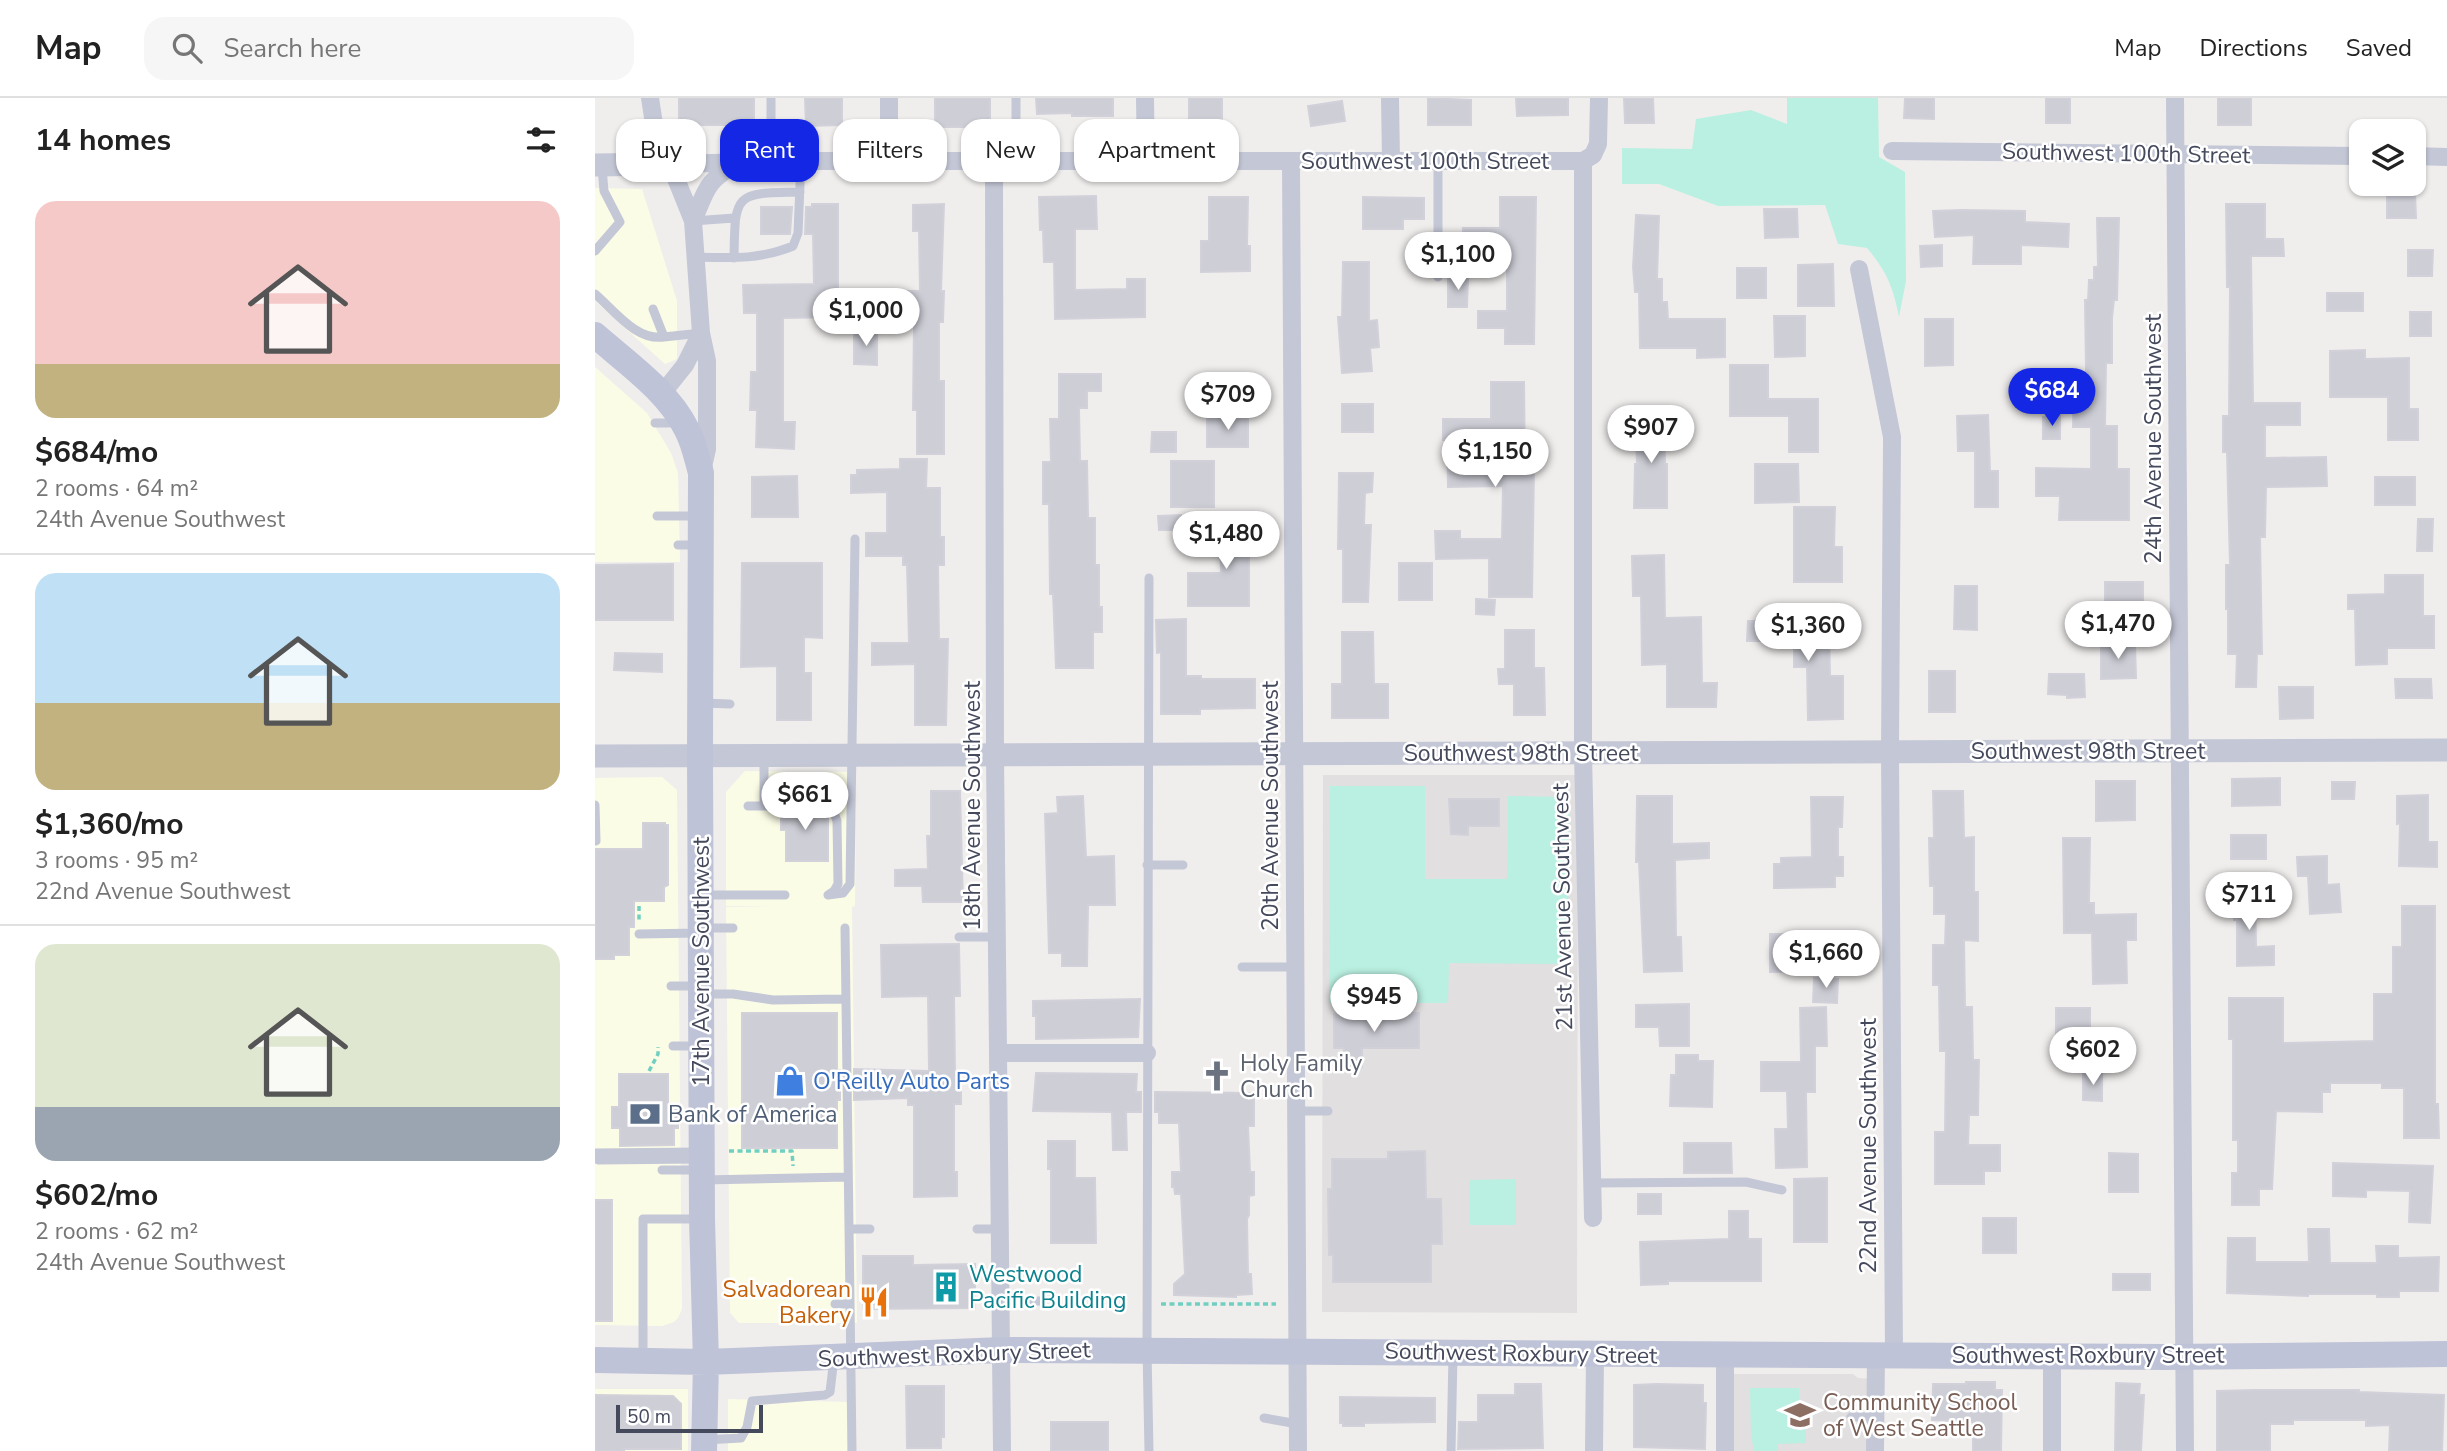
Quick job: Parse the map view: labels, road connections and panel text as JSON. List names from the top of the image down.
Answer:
{
  "streets": {
    "main road": ["17th Avenue Southwest", "Southwest Roxbury Street"],
    "street": [
      "Southwest 100th Street",
      "24th Avenue Southwest",
      "Southwest 98th Street",
      "18th Avenue Southwest",
      "20th Avenue Southwest",
      "21st Avenue Southwest",
      "22nd Avenue Southwest"
    ]
  },
  "crossings": [
    ["Southwest 100th Street", "24th Avenue Southwest"],
    ["Southwest 100th Street", "20th Avenue Southwest"],
    ["Southwest 100th Street", "21st Avenue Southwest"],
    ["24th Avenue Southwest", "Southwest 98th Street"],
    ["24th Avenue Southwest", "Southwest Roxbury Street"],
    ["Southwest 98th Street", "18th Avenue Southwest"],
    ["Southwest 98th Street", "20th Avenue Southwest"],
    ["Southwest 98th Street", "21st Avenue Southwest"],
    ["Southwest 98th Street", "17th Avenue Southwest"],
    ["Southwest 98th Street", "22nd Avenue Southwest"],
    ["18th Avenue Southwest", "Southwest Roxbury Street"],
    ["20th Avenue Southwest", "Southwest Roxbury Street"],
    ["17th Avenue Southwest", "Southwest Roxbury Street"],
    ["22nd Avenue Southwest", "Southwest Roxbury Street"]
  ],
  "places": {
    "church": ["Holy Family Church"],
    "shop": ["O'Reilly Auto Parts"],
    "bank": ["Bank of America"],
    "building": ["Westwood Pacific Building"],
    "restaurant": ["Salvadorean Bakery"],
    "school or university": ["Community School of West Seattle"]
  },
  "scale_bar": "50 m",
  "page": {
    "header": "Map",
    "search": "Search here",
    "nav": ["Map", "Directions", "Saved"],
    "heading": "14 homes",
    "chip": [
      "Buy",
      "Rent",
      "Filters",
      "New",
      "Apartment"
    ],
    "list": [
      {
        "name": "$684/mo",
        "note": "2 rooms · 64 m² · 24th Avenue Southwest"
      },
      {
        "name": "$1,360/mo",
        "note": "3 rooms · 95 m² · 22nd Avenue Southwest"
      },
      {
        "name": "$602/mo",
        "note": "2 rooms · 62 m² · 24th Avenue Southwest"
      }
    ],
    "price": [
      "$1,100",
      "$1,000",
      "$684",
      "$709",
      "$907",
      "$1,150",
      "$1,480",
      "$1,470",
      "$1,360",
      "$661",
      "$711",
      "$1,660",
      "$945",
      "$602"
    ],
    "scale": "50 m"
  }
}
